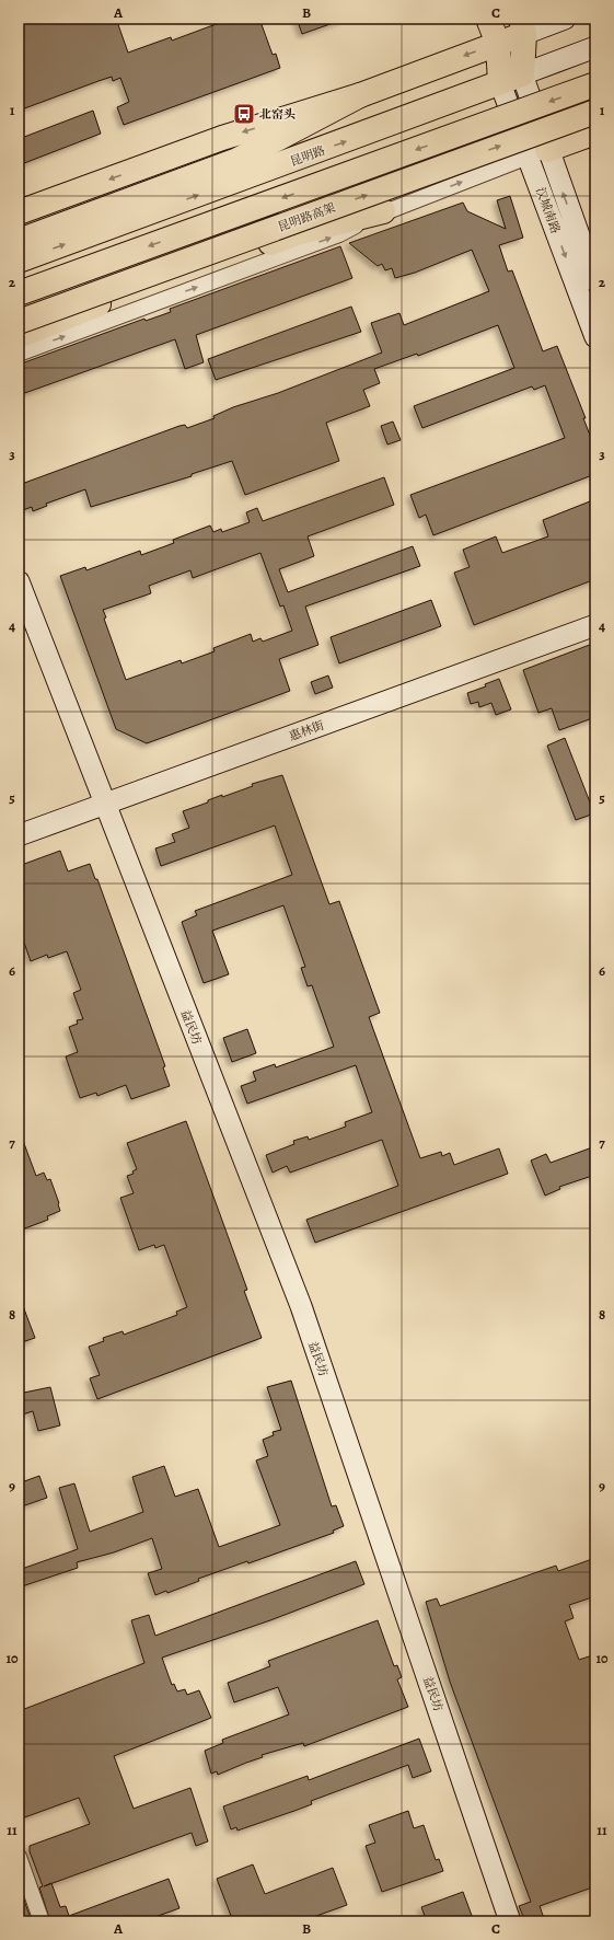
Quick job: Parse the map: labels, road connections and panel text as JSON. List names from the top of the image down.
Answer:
{
  "streets": {
    "main road": ["昆明路", "昆明路高架"],
    "street": ["汉城南路", "惠林街", "益民坊"]
  },
  "crossings": [
    ["昆明路", "汉城南路"],
    ["惠林街", "益民坊"]
  ],
  "places": {
    "bus stop": ["北窑头"]
  },
  "grid": {
    "columns": ["A", "B", "C"],
    "rows": [
      "1",
      "2",
      "3",
      "4",
      "5",
      "6",
      "7",
      "8",
      "9",
      "10",
      "11"
    ]
  }
}
